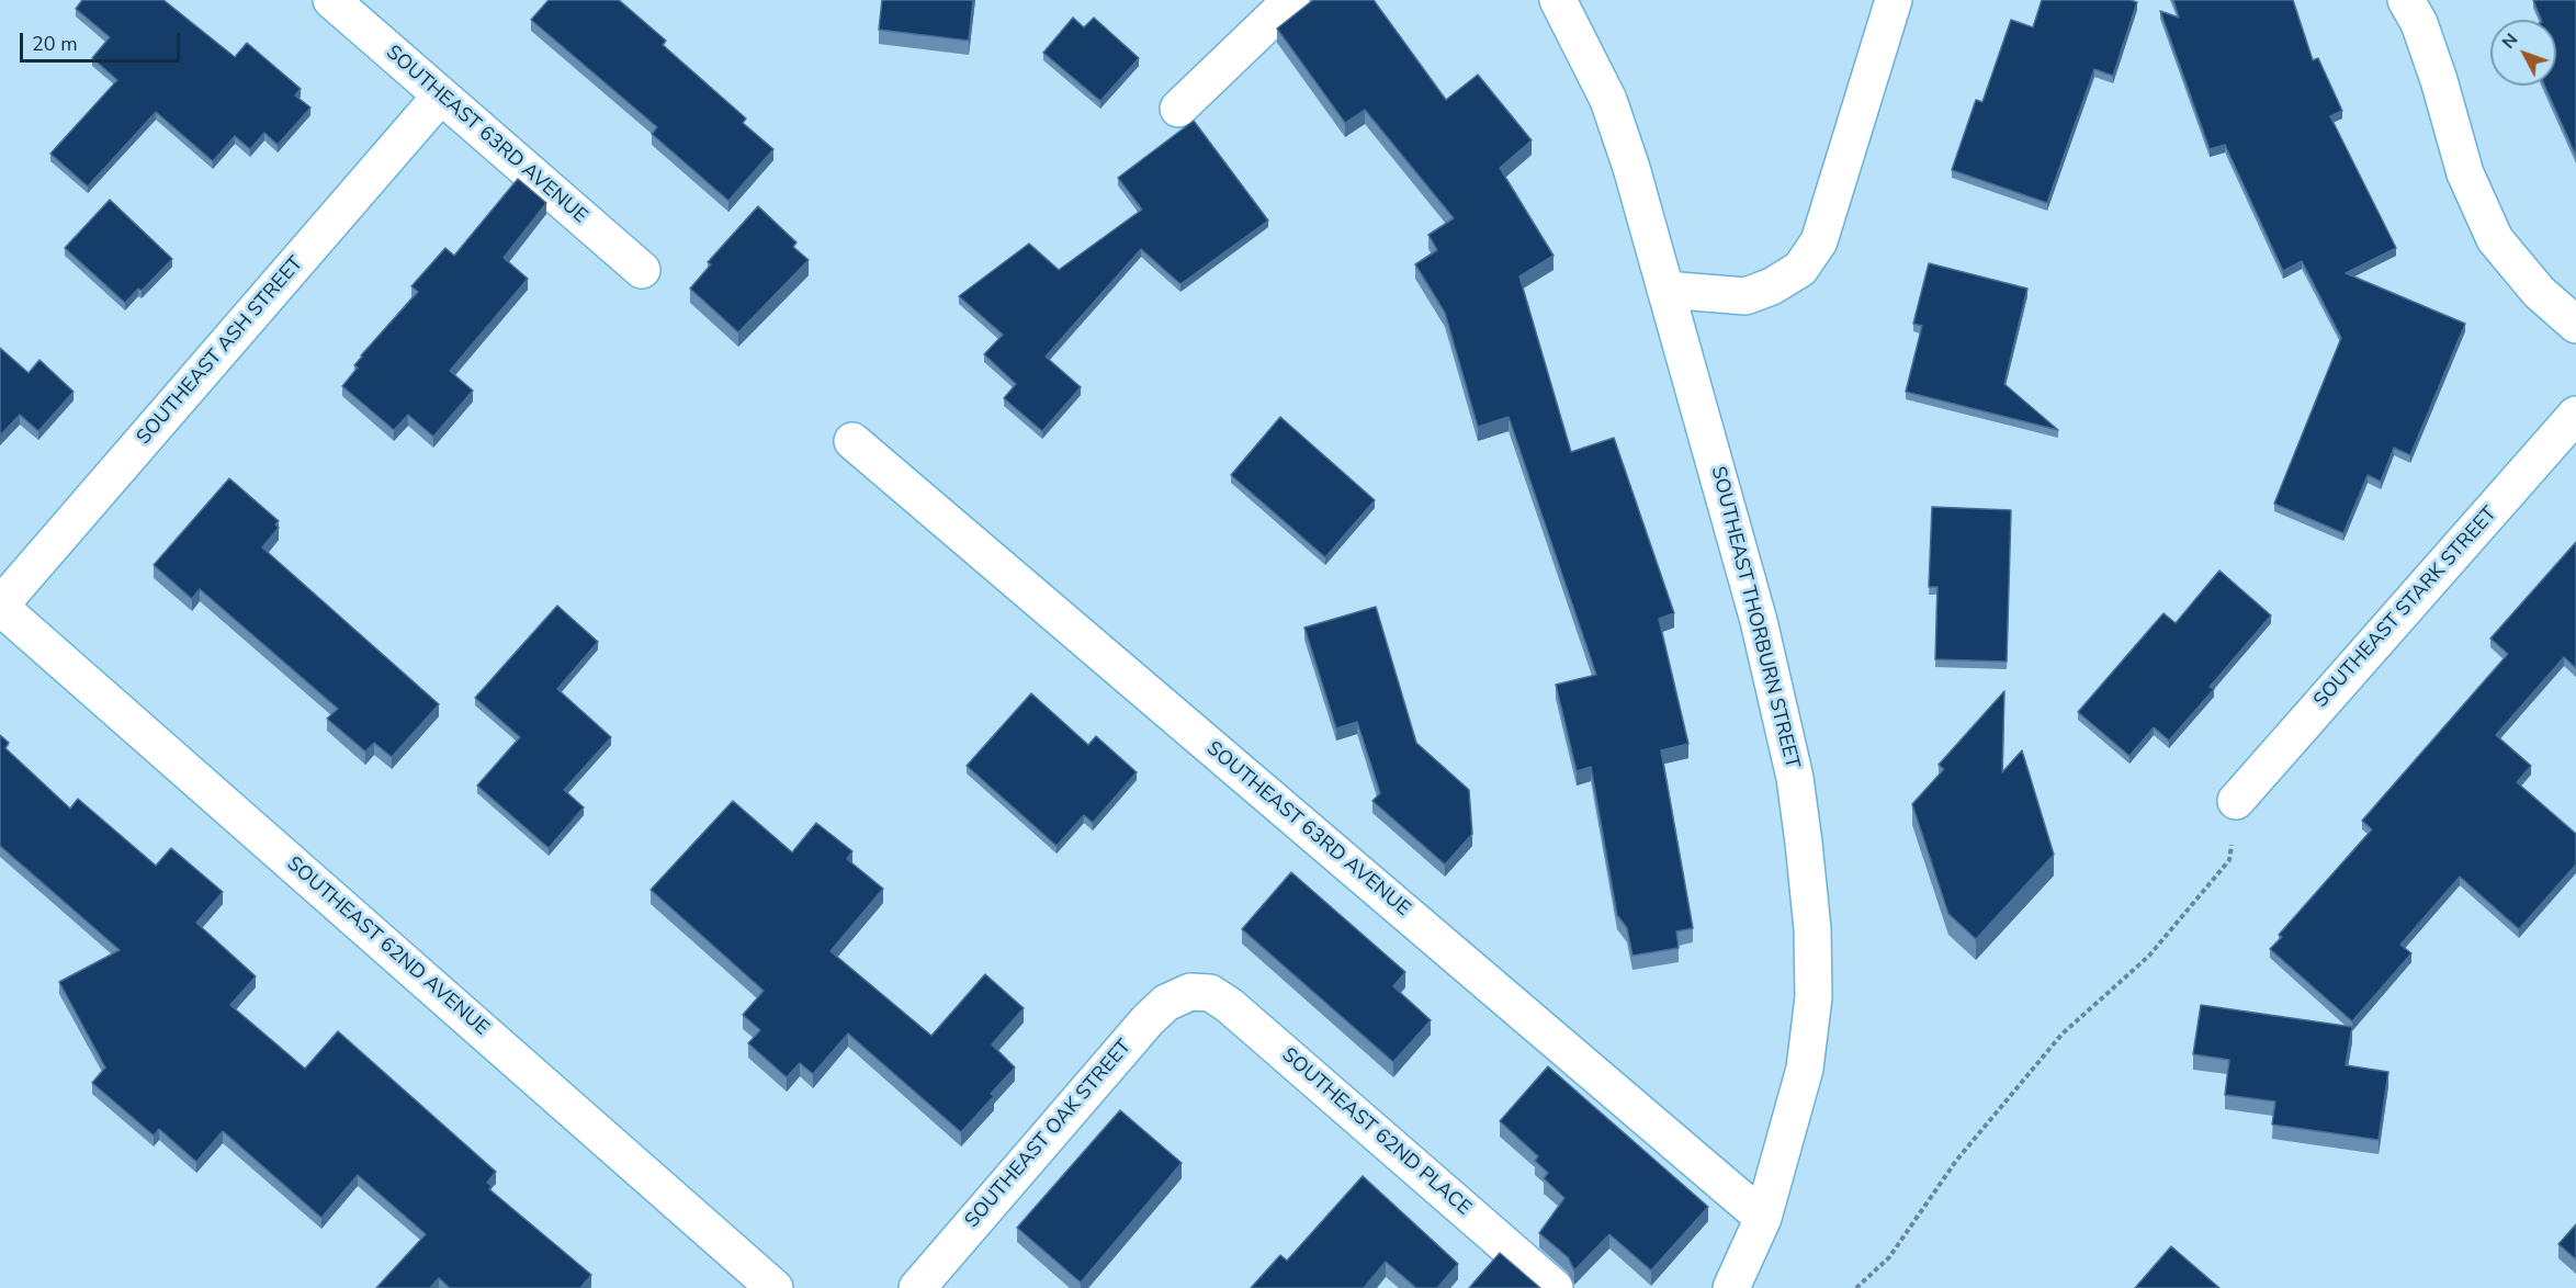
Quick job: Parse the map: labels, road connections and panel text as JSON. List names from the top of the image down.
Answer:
{
  "streets": {
    "street": [
      "SOUTHEAST 63RD AVENUE",
      "SOUTHEAST ASH STREET",
      "SOUTHEAST STARK STREET",
      "SOUTHEAST THORBURN STREET",
      "SOUTHEAST 62ND AVENUE",
      "SOUTHEAST 62ND PLACE",
      "SOUTHEAST OAK STREET"
    ]
  },
  "crossings": [
    ["SOUTHEAST 63RD AVENUE", "SOUTHEAST ASH STREET"],
    ["SOUTHEAST 63RD AVENUE", "SOUTHEAST THORBURN STREET"],
    ["SOUTHEAST ASH STREET", "SOUTHEAST 62ND AVENUE"],
    ["SOUTHEAST 62ND PLACE", "SOUTHEAST OAK STREET"]
  ],
  "scale_bar": "20 m",
  "north": "top left"
}
